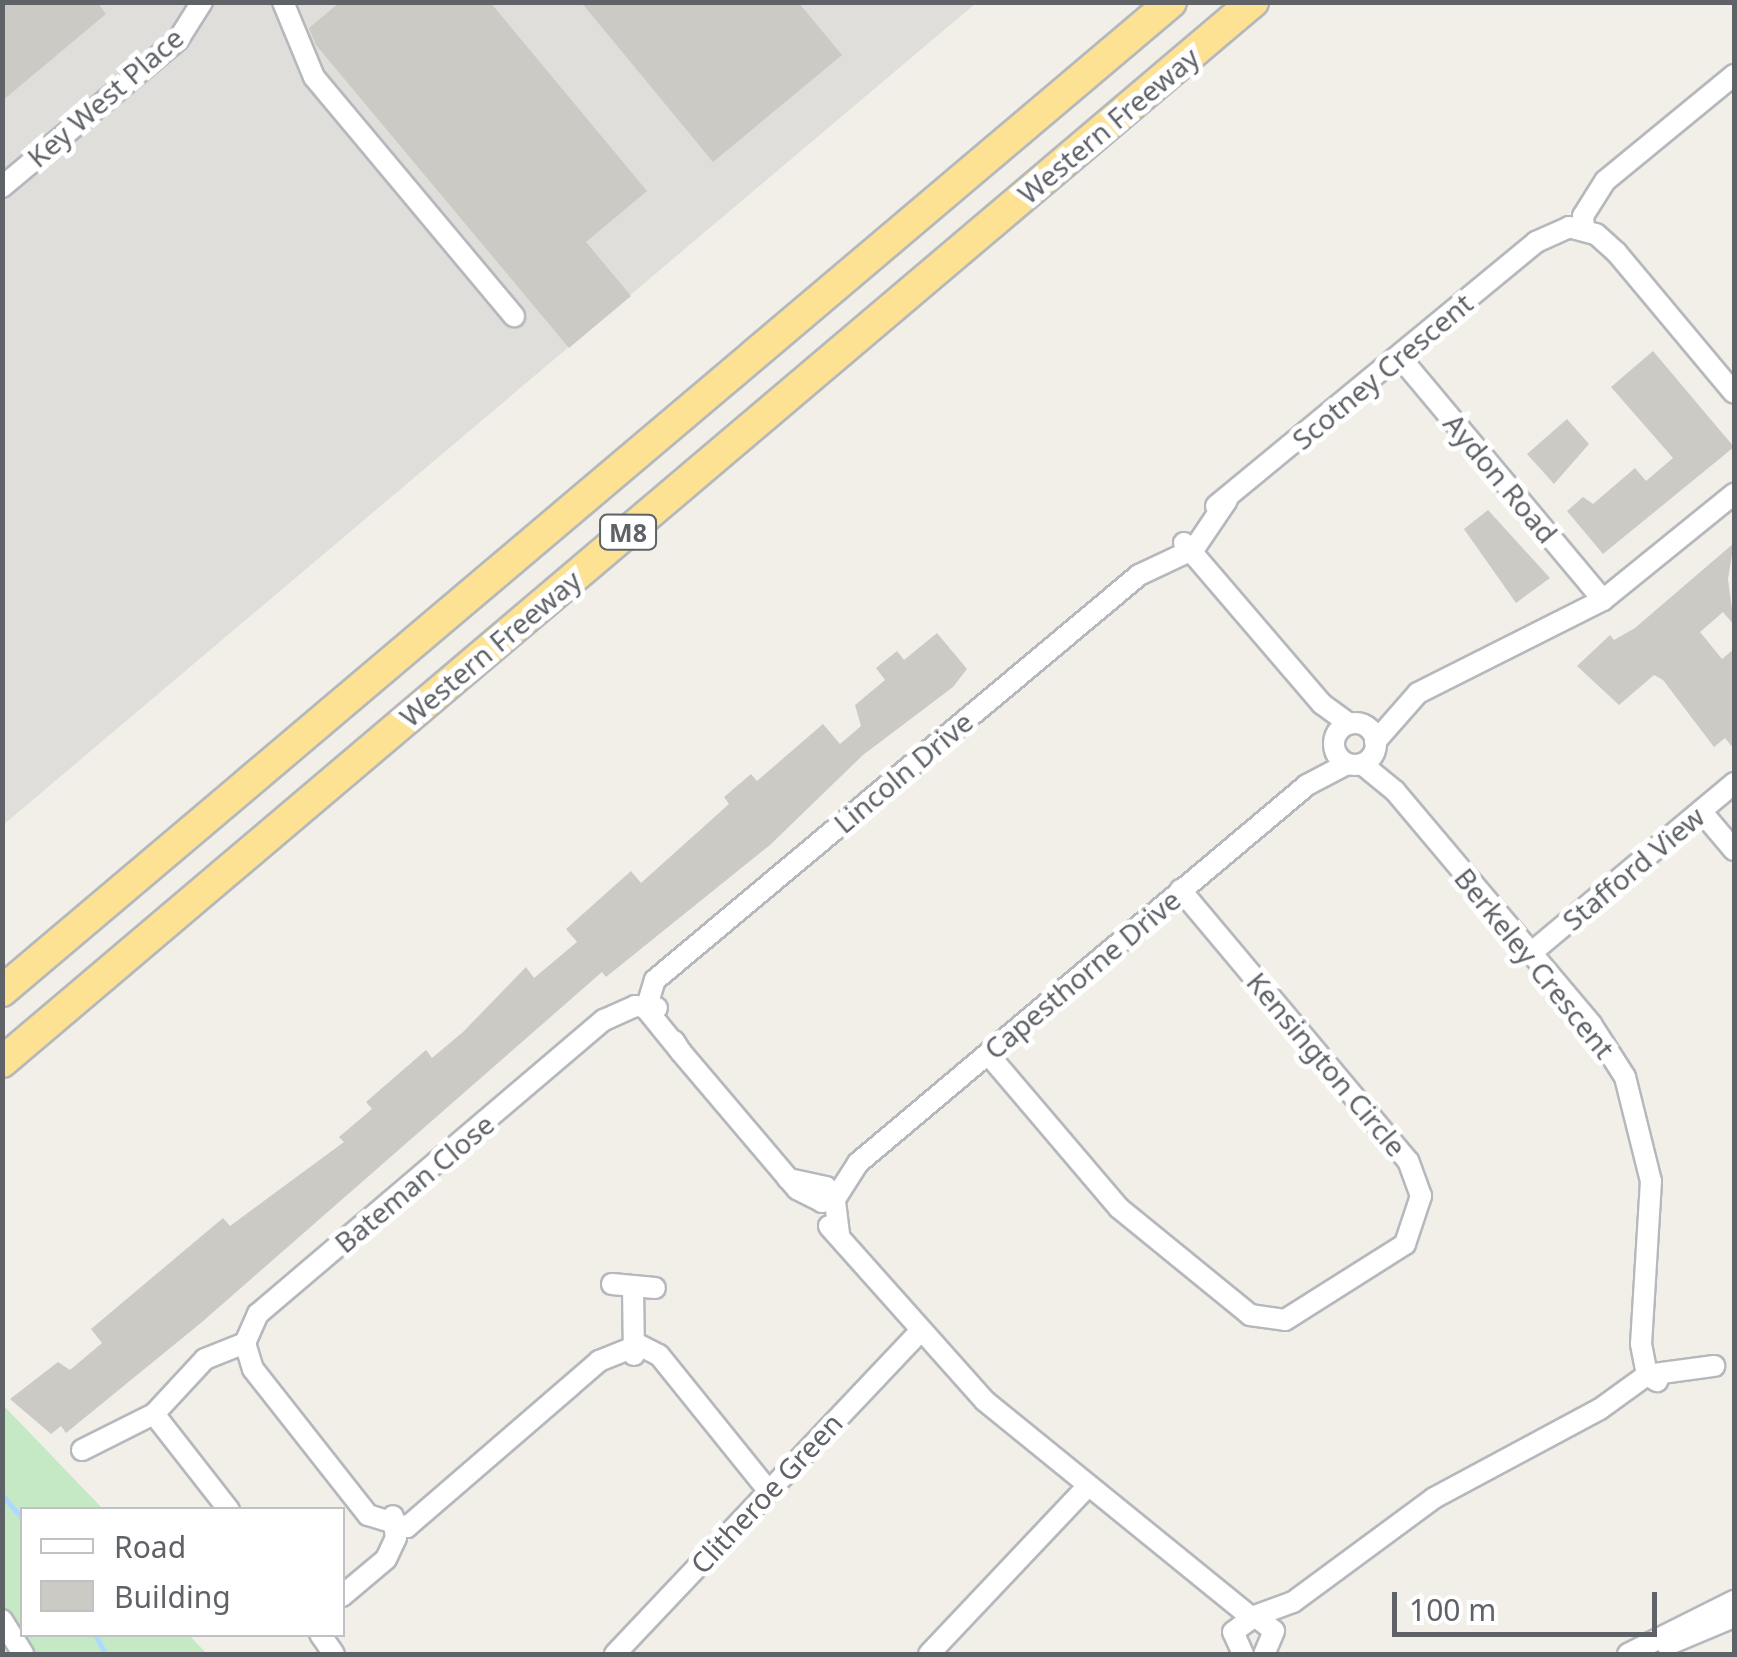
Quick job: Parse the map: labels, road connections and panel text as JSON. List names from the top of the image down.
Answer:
{
  "streets": {
    "highway": ["Western Freeway", "M8"],
    "street": [
      "Key West Place",
      "Scotney Crescent",
      "Aydon Road",
      "Lincoln Drive",
      "Stafford View",
      "Berkeley Crescent",
      "Capesthorne Drive",
      "Kensington Circle",
      "Bateman Close",
      "Clitheroe Green"
    ]
  },
  "crossings": [
    ["Scotney Crescent", "Aydon Road"],
    ["Scotney Crescent", "Lincoln Drive"],
    ["Scotney Crescent", "Berkeley Crescent"],
    ["Aydon Road", "Capesthorne Drive"],
    ["Lincoln Drive", "Berkeley Crescent"],
    ["Lincoln Drive", "Bateman Close"],
    ["Stafford View", "Berkeley Crescent"],
    ["Berkeley Crescent", "Capesthorne Drive"],
    ["Capesthorne Drive", "Kensington Circle"]
  ],
  "legend": ["Road", "Building"],
  "scale_bar": "100 m"
}
